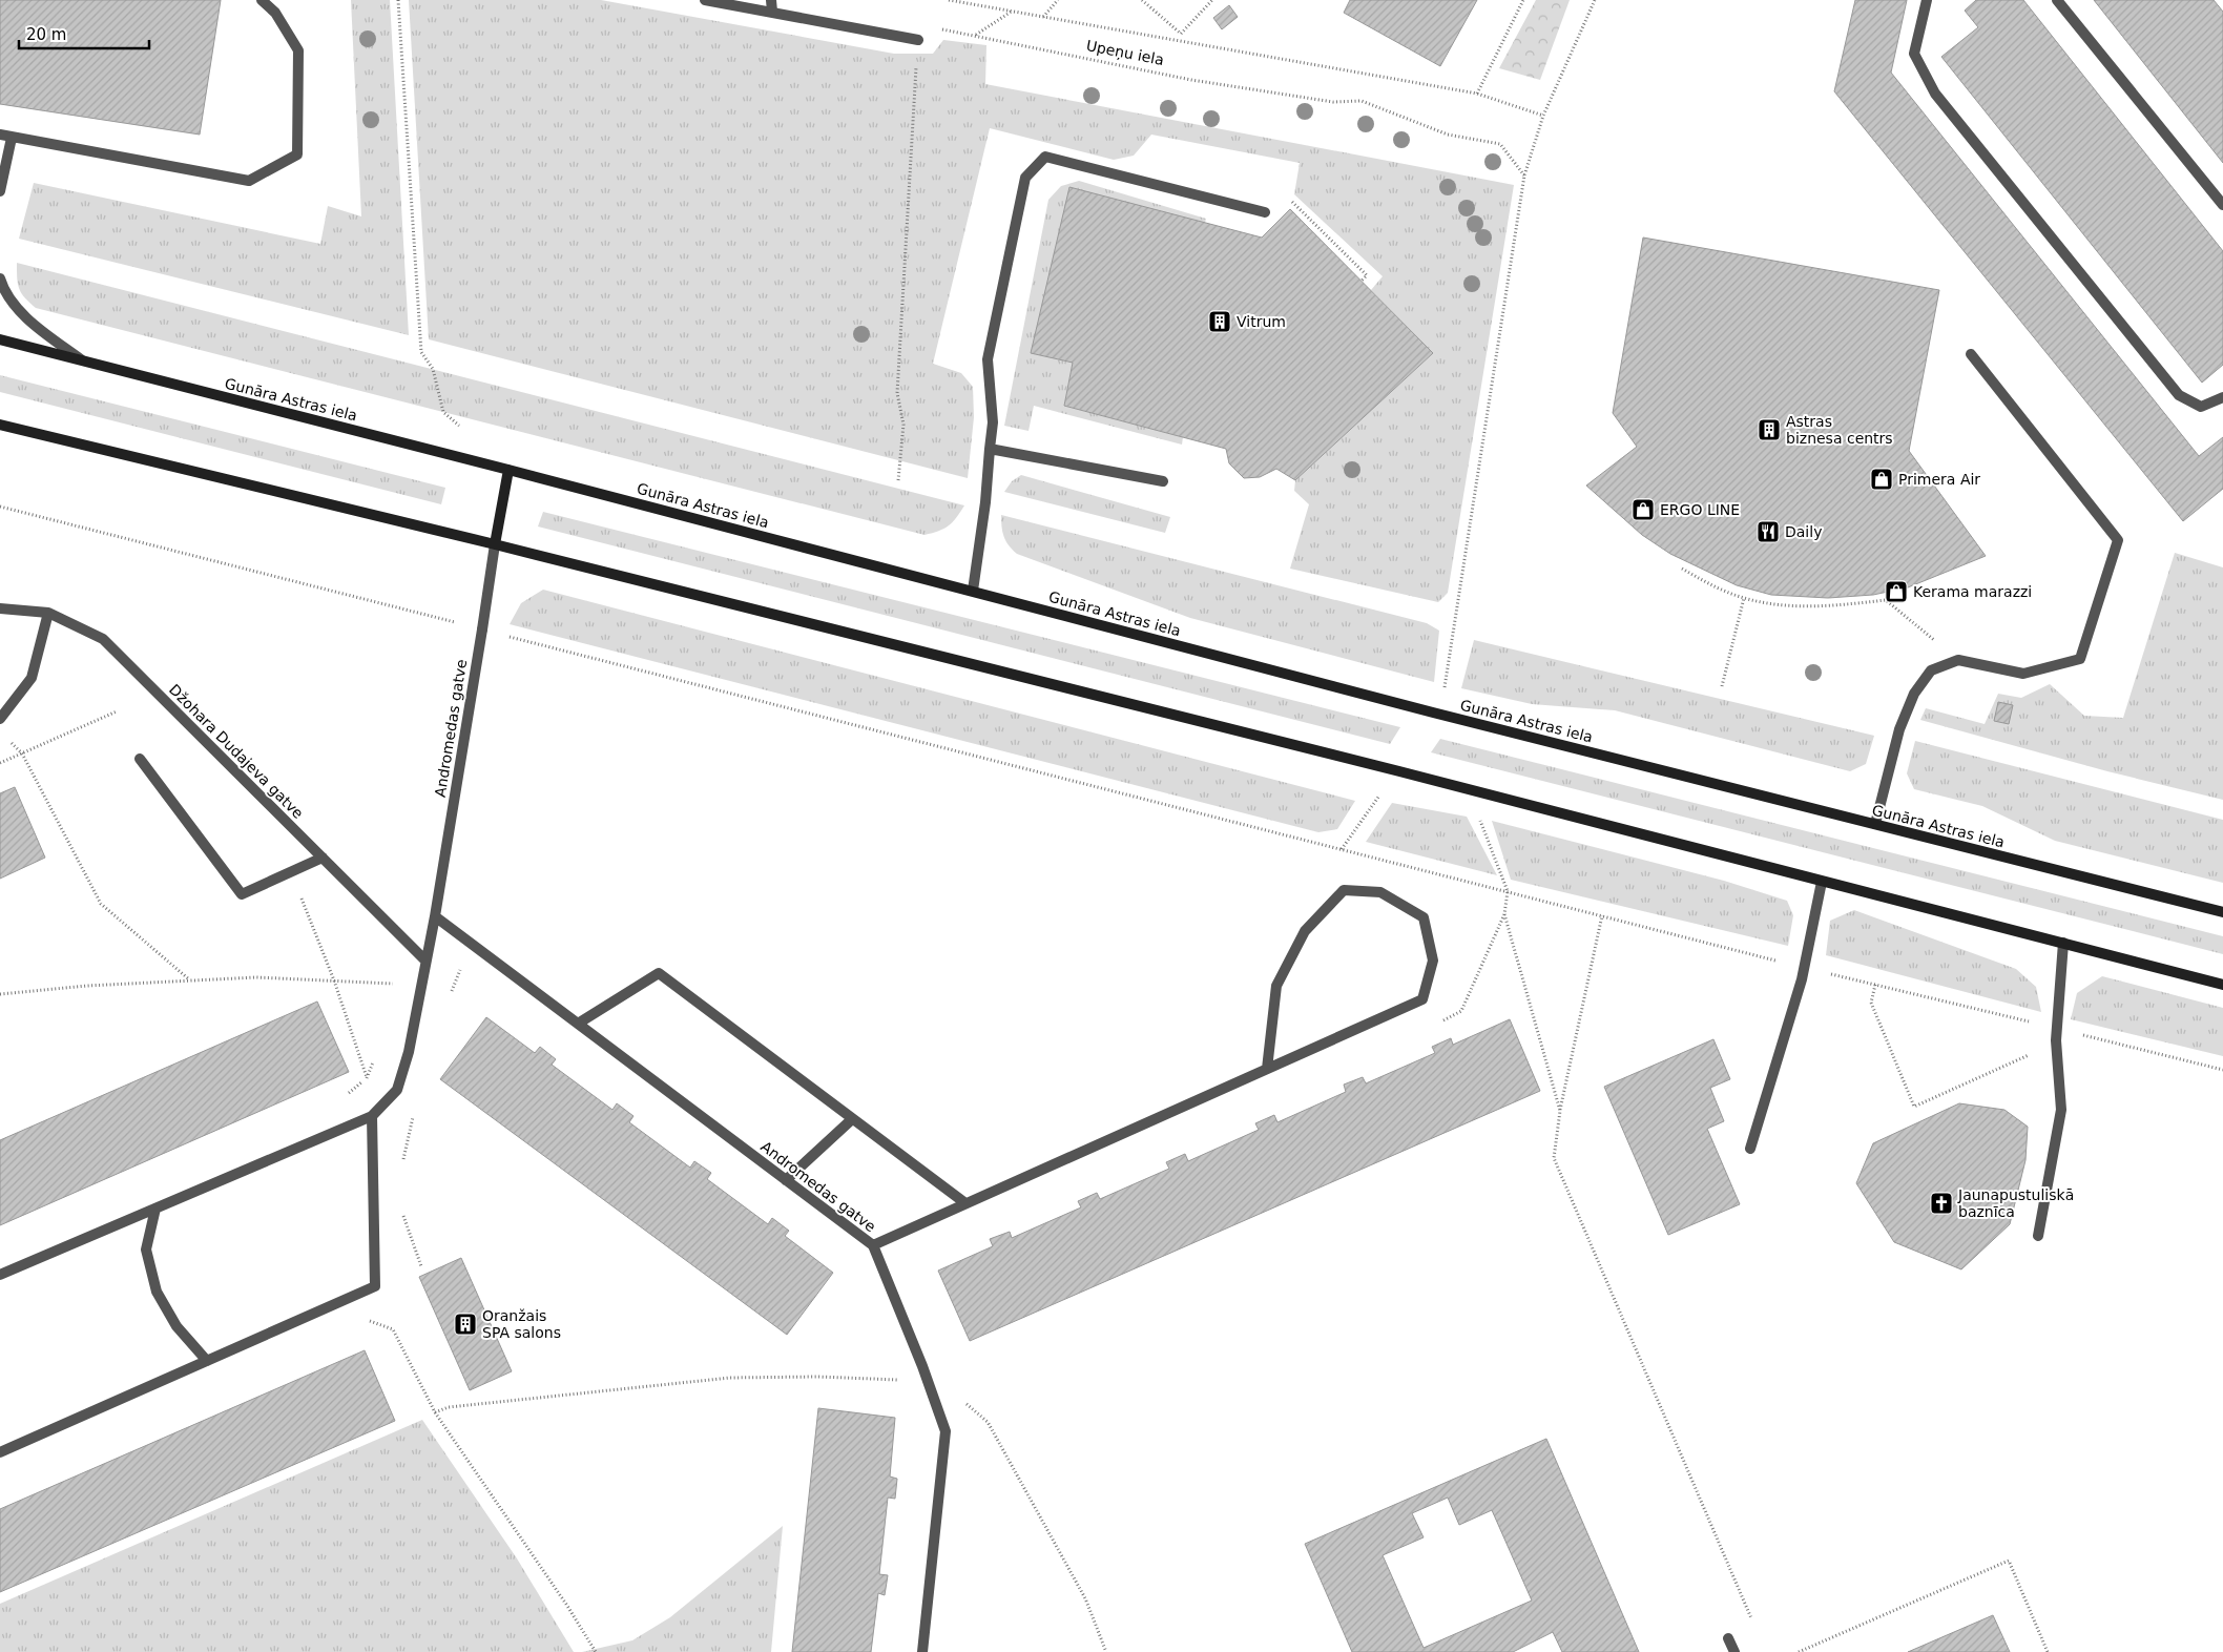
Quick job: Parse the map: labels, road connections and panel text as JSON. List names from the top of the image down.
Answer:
{
  "streets": {
    "main road": ["Gunāra Astras iela"],
    "street": ["Andromedas gatve", "Džohara Dudajeva gatve"],
    "path": ["Upeņu iela"]
  },
  "crossings": [
    ["Andromedas gatve", "Džohara Dudajeva gatve"]
  ],
  "places": {
    "building": ["Vitrum", "Astras biznesa centrs", "Oranžais SPA salons"],
    "shop": ["Primera Air", "ERGO LINE", "Kerama marazzi"],
    "restaurant": ["Daily"],
    "church": ["Jaunapustuliskā baznīca"]
  },
  "scale_bar": "20 m"
}
